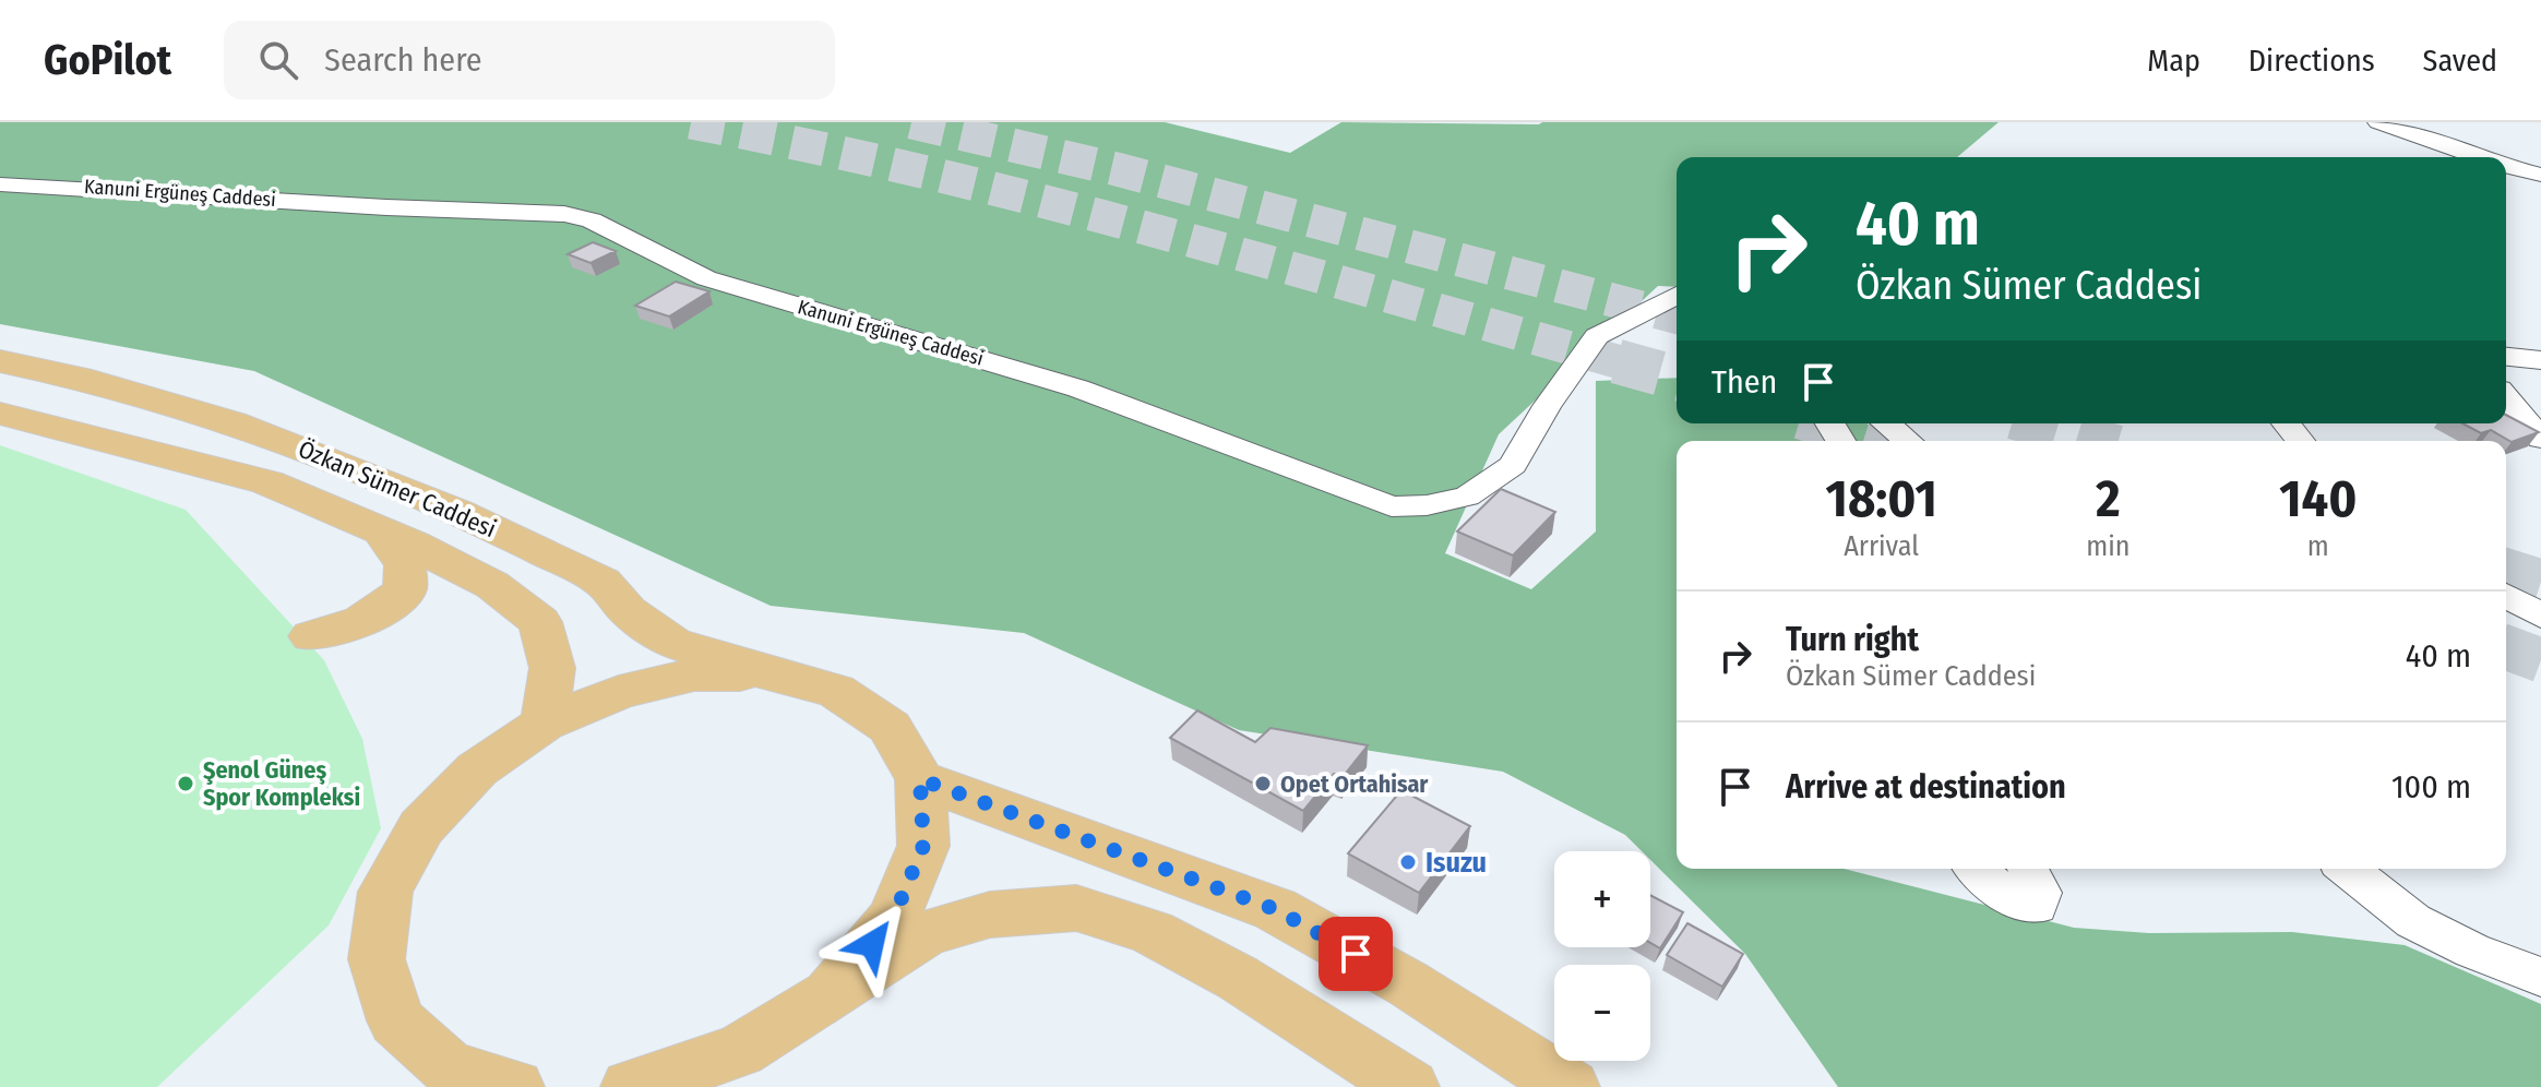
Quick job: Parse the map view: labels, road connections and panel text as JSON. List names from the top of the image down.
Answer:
{
  "streets": {
    "main road": ["Özkan Sümer Caddesi"],
    "street": ["Kanuni Ergüneş Caddesi"]
  },
  "places": ["Şenol Güneş Spor Kompleksi", "Opet Ortahisar", "Isuzu"],
  "page": {
    "header": "GoPilot",
    "search": "Search here",
    "nav": ["Map", "Directions", "Saved"],
    "turn": ["40 m", "Özkan Sümer Caddesi"],
    "then": "Then",
    "eta": [
      "18:01",
      "Arrival",
      "2",
      "min",
      "140",
      "m"
    ],
    "list": [
      {
        "name": "Turn right",
        "note": "Özkan Sümer Caddesi",
        "value": "40 m"
      },
      {
        "name": "Arrive at destination",
        "value": "100 m"
      }
    ],
    "map_buttons": ["+", "−"]
  }
}
